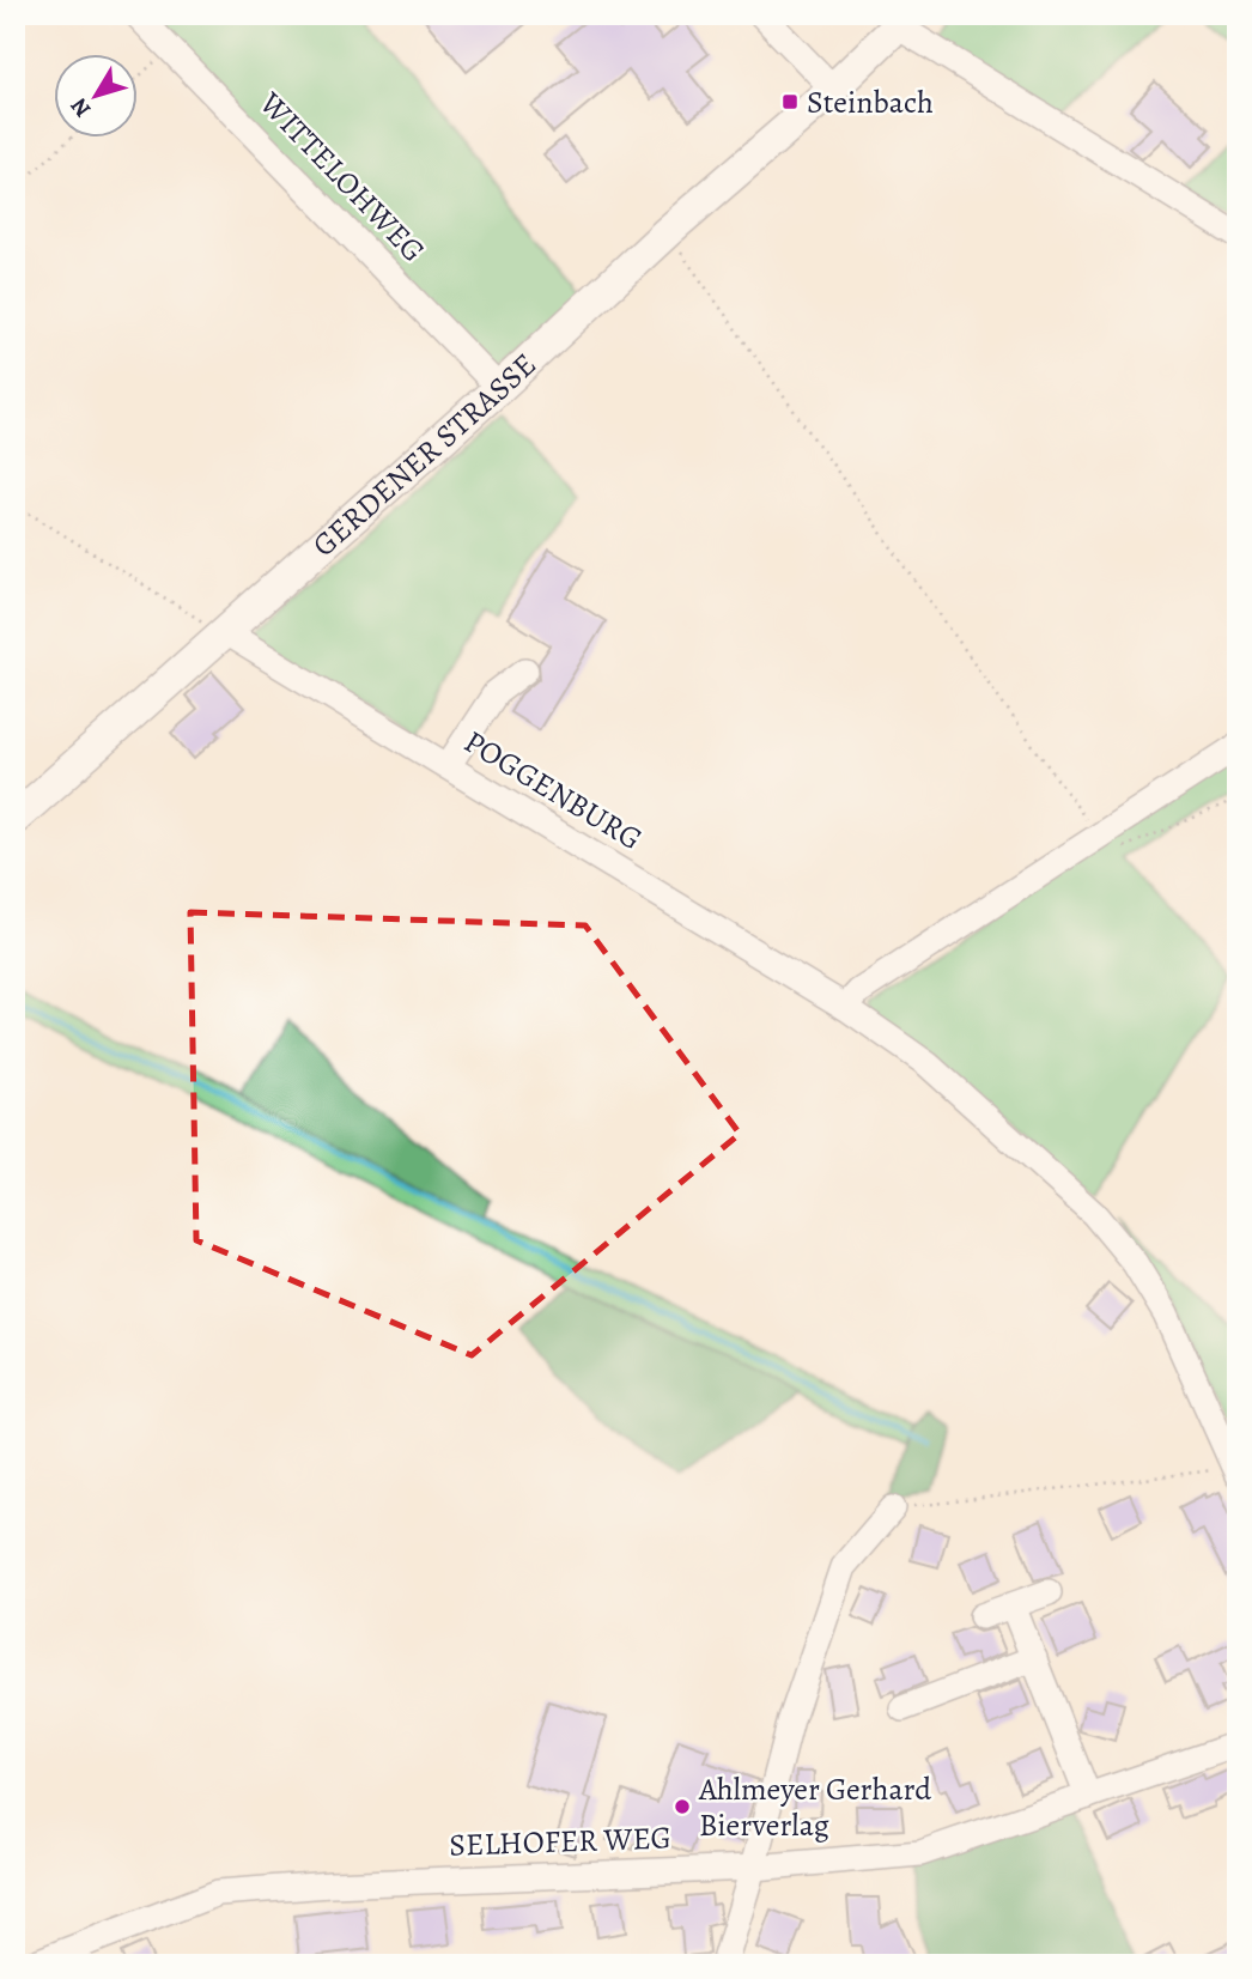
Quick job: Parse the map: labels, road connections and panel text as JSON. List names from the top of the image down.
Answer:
{
  "streets": {
    "main road": ["GERDENER STRASSE"],
    "street": ["WITTELOHWEG", "POGGENBURG", "SELHOFER WEG"]
  },
  "crossings": [
    ["WITTELOHWEG", "GERDENER STRASSE"],
    ["GERDENER STRASSE", "POGGENBURG"]
  ],
  "places": {
    "transit": ["Steinbach"],
    "other": ["Ahlmeyer Gerhard Bierverlag"]
  },
  "north": "bottom left"
}
